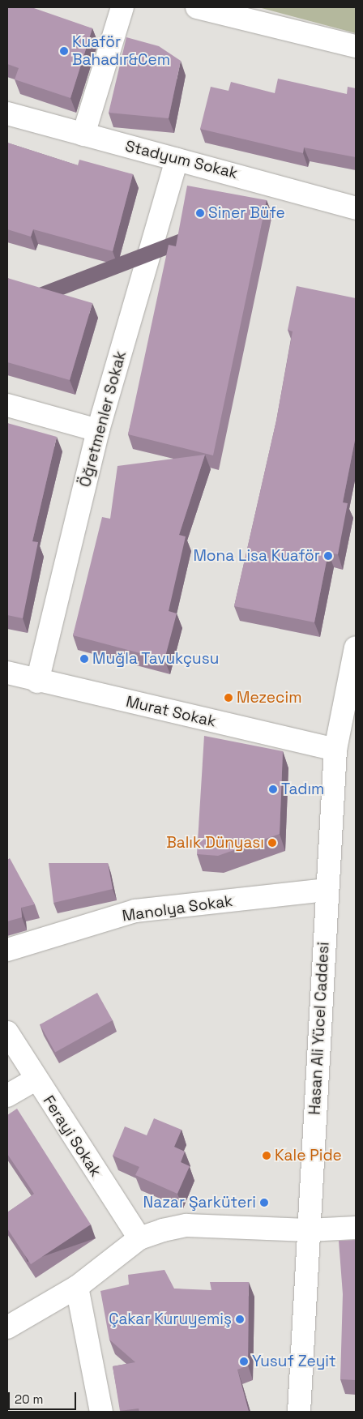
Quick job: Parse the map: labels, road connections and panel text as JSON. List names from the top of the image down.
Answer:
{
  "streets": {
    "street": [
      "Stadyum Sokak",
      "Öğretmenler Sokak",
      "Murat Sokak",
      "Manolya Sokak",
      "Hasan Ali Yücel Caddesi",
      "Ferayi Sokak"
    ]
  },
  "crossings": [
    ["Stadyum Sokak", "Öğretmenler Sokak"],
    ["Öğretmenler Sokak", "Murat Sokak"],
    ["Murat Sokak", "Hasan Ali Yücel Caddesi"],
    ["Manolya Sokak", "Hasan Ali Yücel Caddesi"]
  ],
  "places": [
    "Kuaför Bahadır&Cem",
    "Siner Büfe",
    "Mona Lisa Kuaför",
    "Muğla Tavukçusu",
    "Mezecim",
    "Tadım",
    "Balık Dünyası",
    "Kale Pide",
    "Nazar Şarküteri",
    "Çakar Kuruyemiş",
    "Yusuf Zeyit"
  ],
  "scale_bar": "20 m"
}
